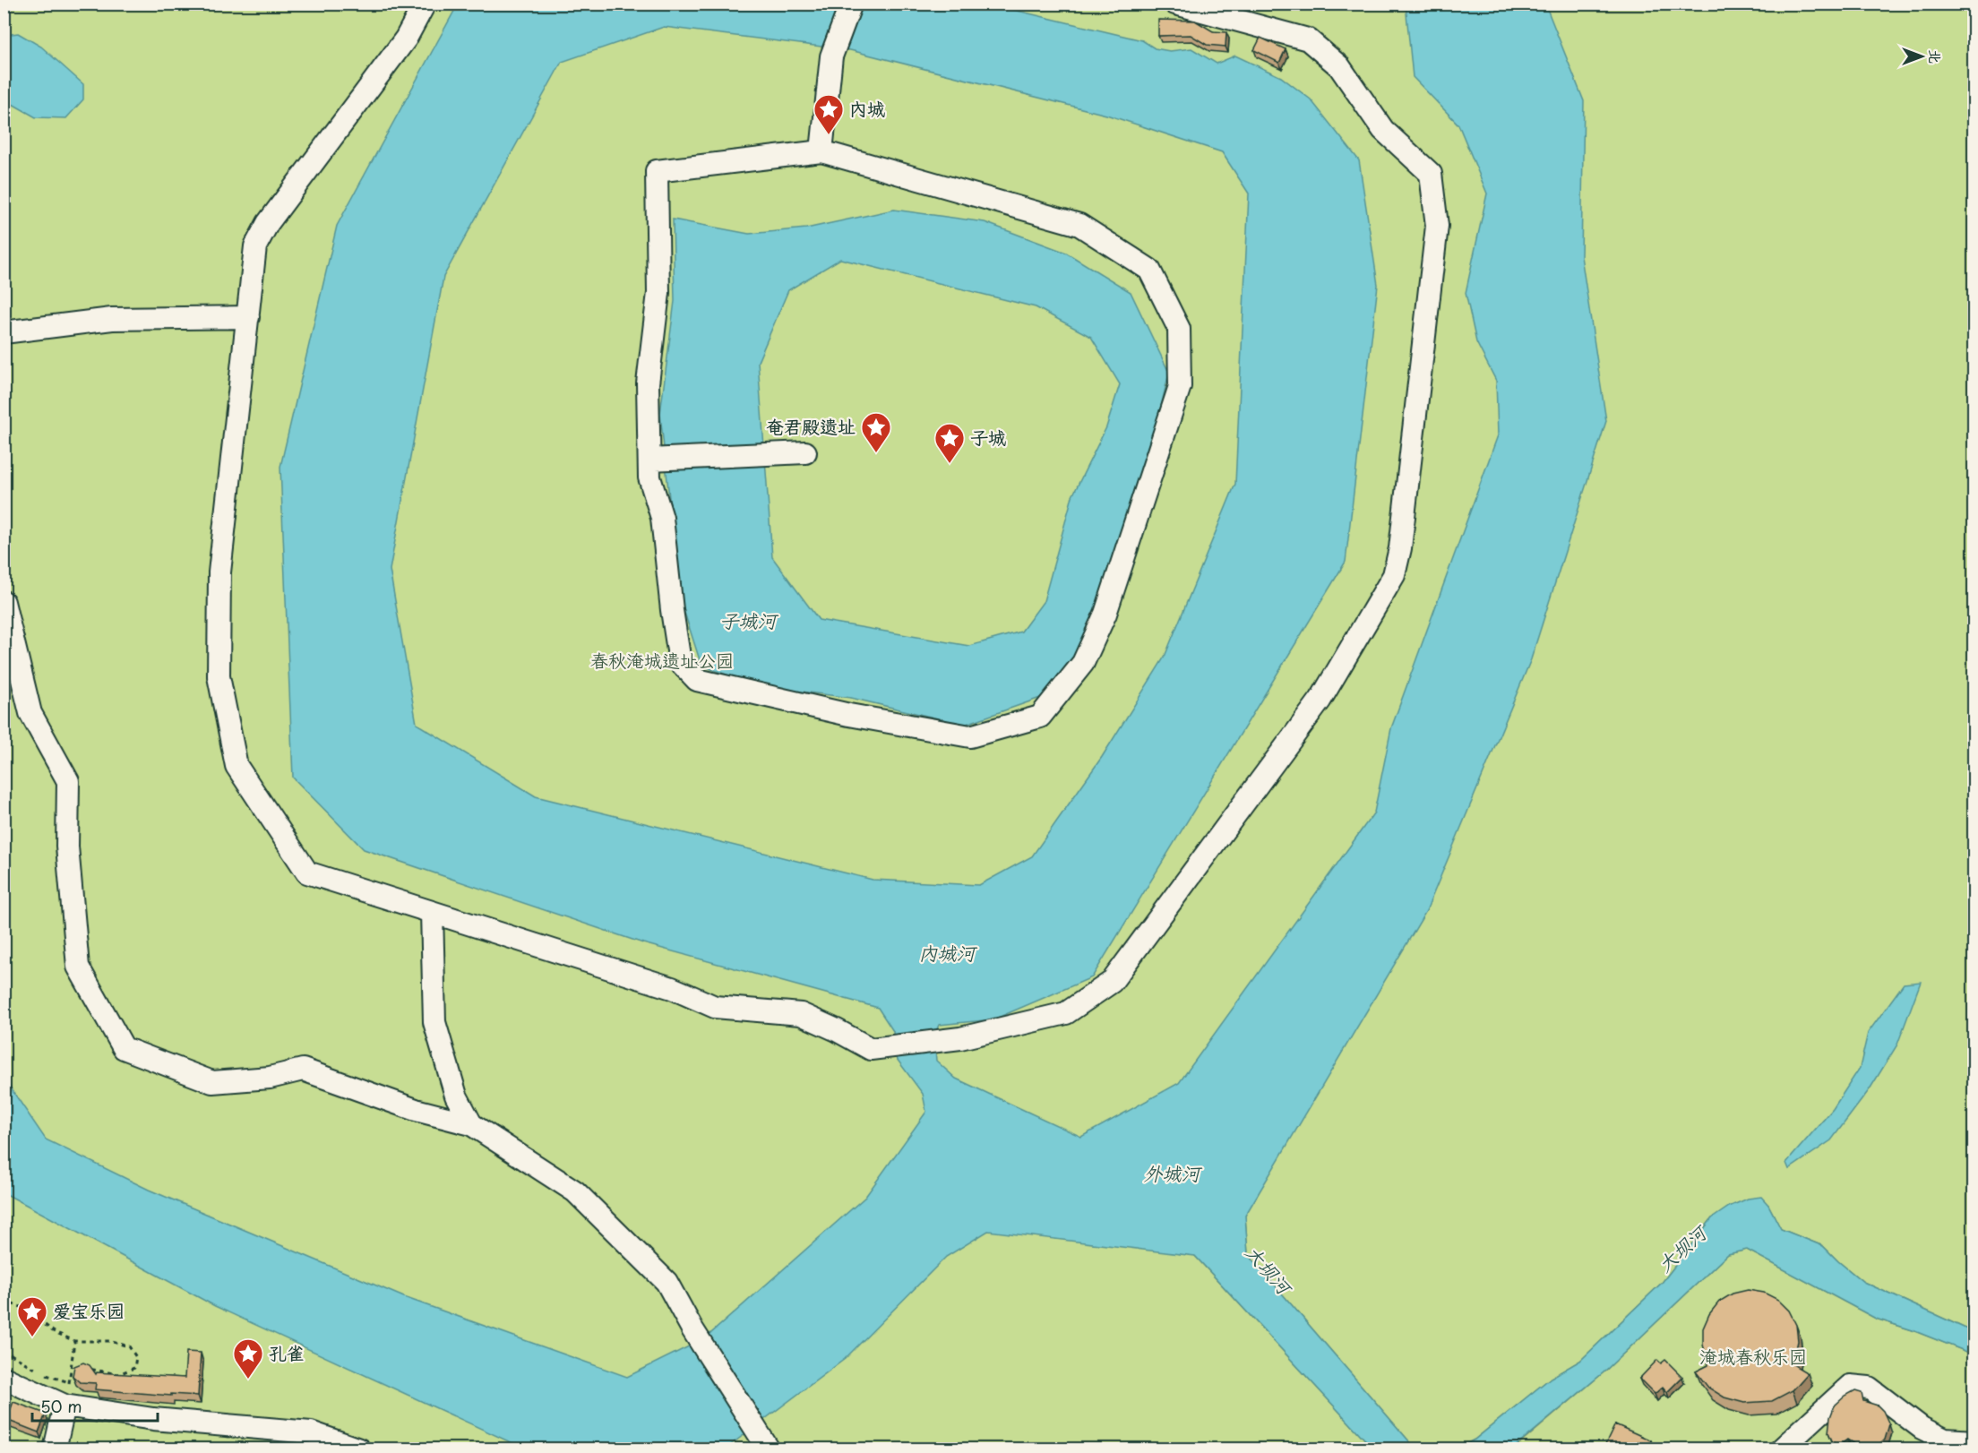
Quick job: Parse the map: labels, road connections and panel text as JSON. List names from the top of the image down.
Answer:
{
  "water": [
    "子城河",
    "内城河",
    "外城河",
    "大坝河"
  ],
  "parks": ["春秋淹城遗址公园", "淹城春秋乐园"],
  "places": {
    "place": [
      "内城",
      "奄君殿遗址",
      "子城",
      "爱宝乐园",
      "孔雀"
    ]
  },
  "scale_bar": "50 m",
  "north": "right"
}
